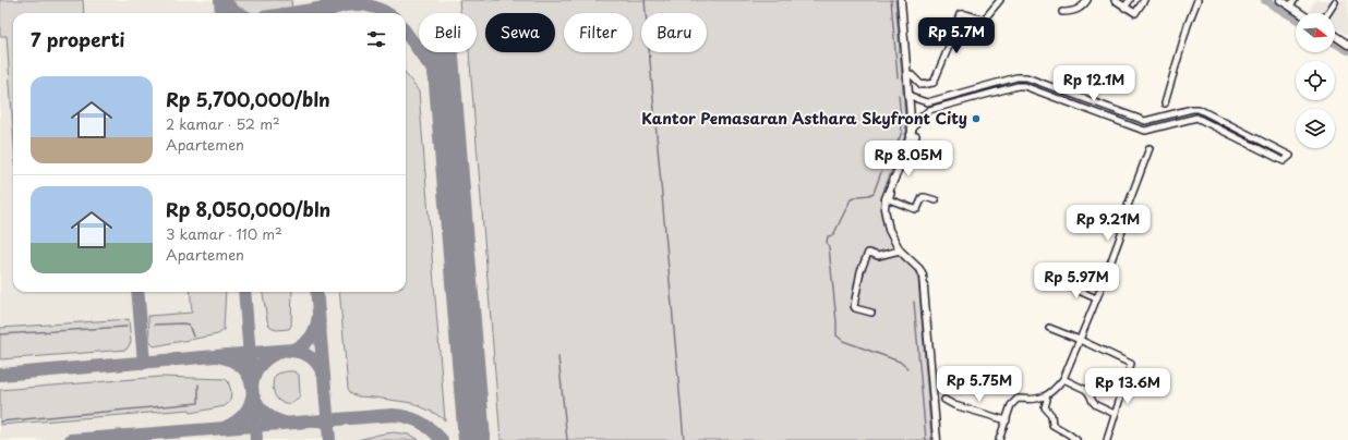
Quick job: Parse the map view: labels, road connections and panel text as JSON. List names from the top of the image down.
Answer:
{
  "places": ["Kantor Pemasaran Asthara Skyfront City"],
  "north": "right",
  "page": {
    "chip": [
      "Beli",
      "Sewa",
      "Filter",
      "Baru"
    ],
    "heading": "7 properti",
    "price": [
      "Rp 5.7M",
      "Rp 12.1M",
      "Rp 8.05M",
      "Rp 9.21M",
      "Rp 5.97M",
      "Rp 5.75M",
      "Rp 13.6M"
    ],
    "list": [
      {
        "name": "Rp 5,700,000/bln",
        "note": "2 kamar · 52 m² · Apartemen"
      },
      {
        "name": "Rp 8,050,000/bln",
        "note": "3 kamar · 110 m² · Apartemen"
      }
    ]
  }
}
